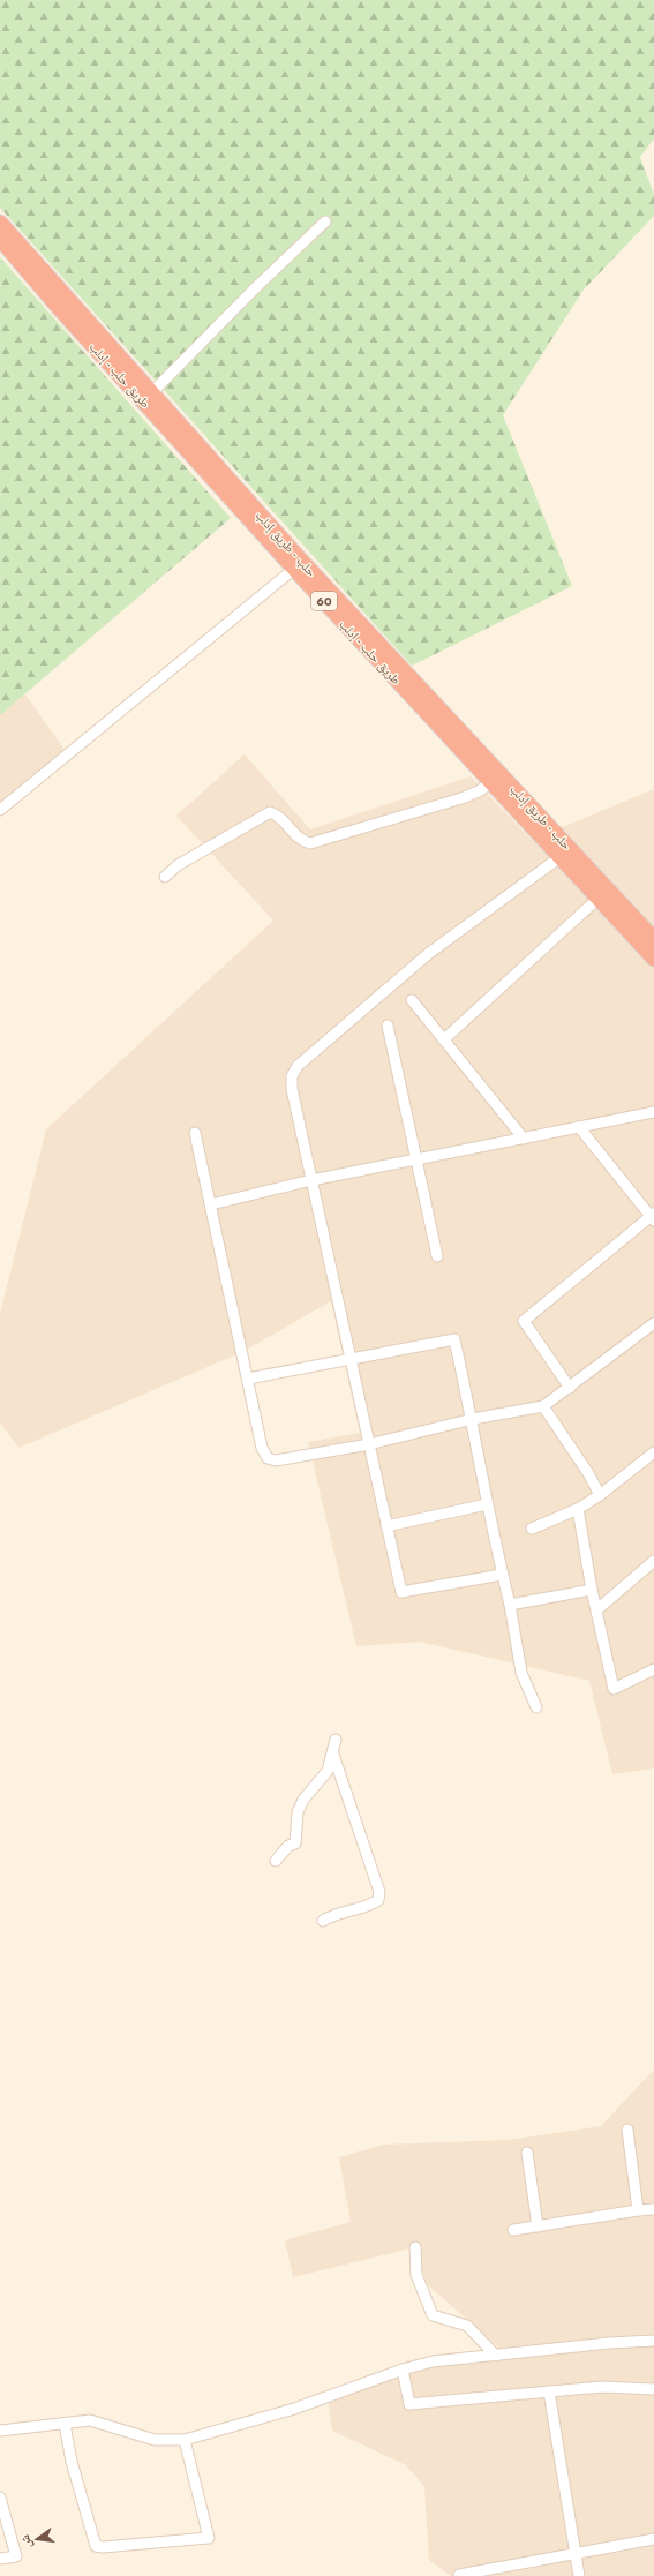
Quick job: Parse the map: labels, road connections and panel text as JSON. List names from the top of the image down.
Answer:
{
  "streets": {
    "highway": ["طريق حلب - إدلب", "حلب - طريق إدلب", "60"]
  },
  "crossings": [
    ["طريق حلب - إدلب", "حلب - طريق إدلب"]
  ],
  "north": "left"
}
